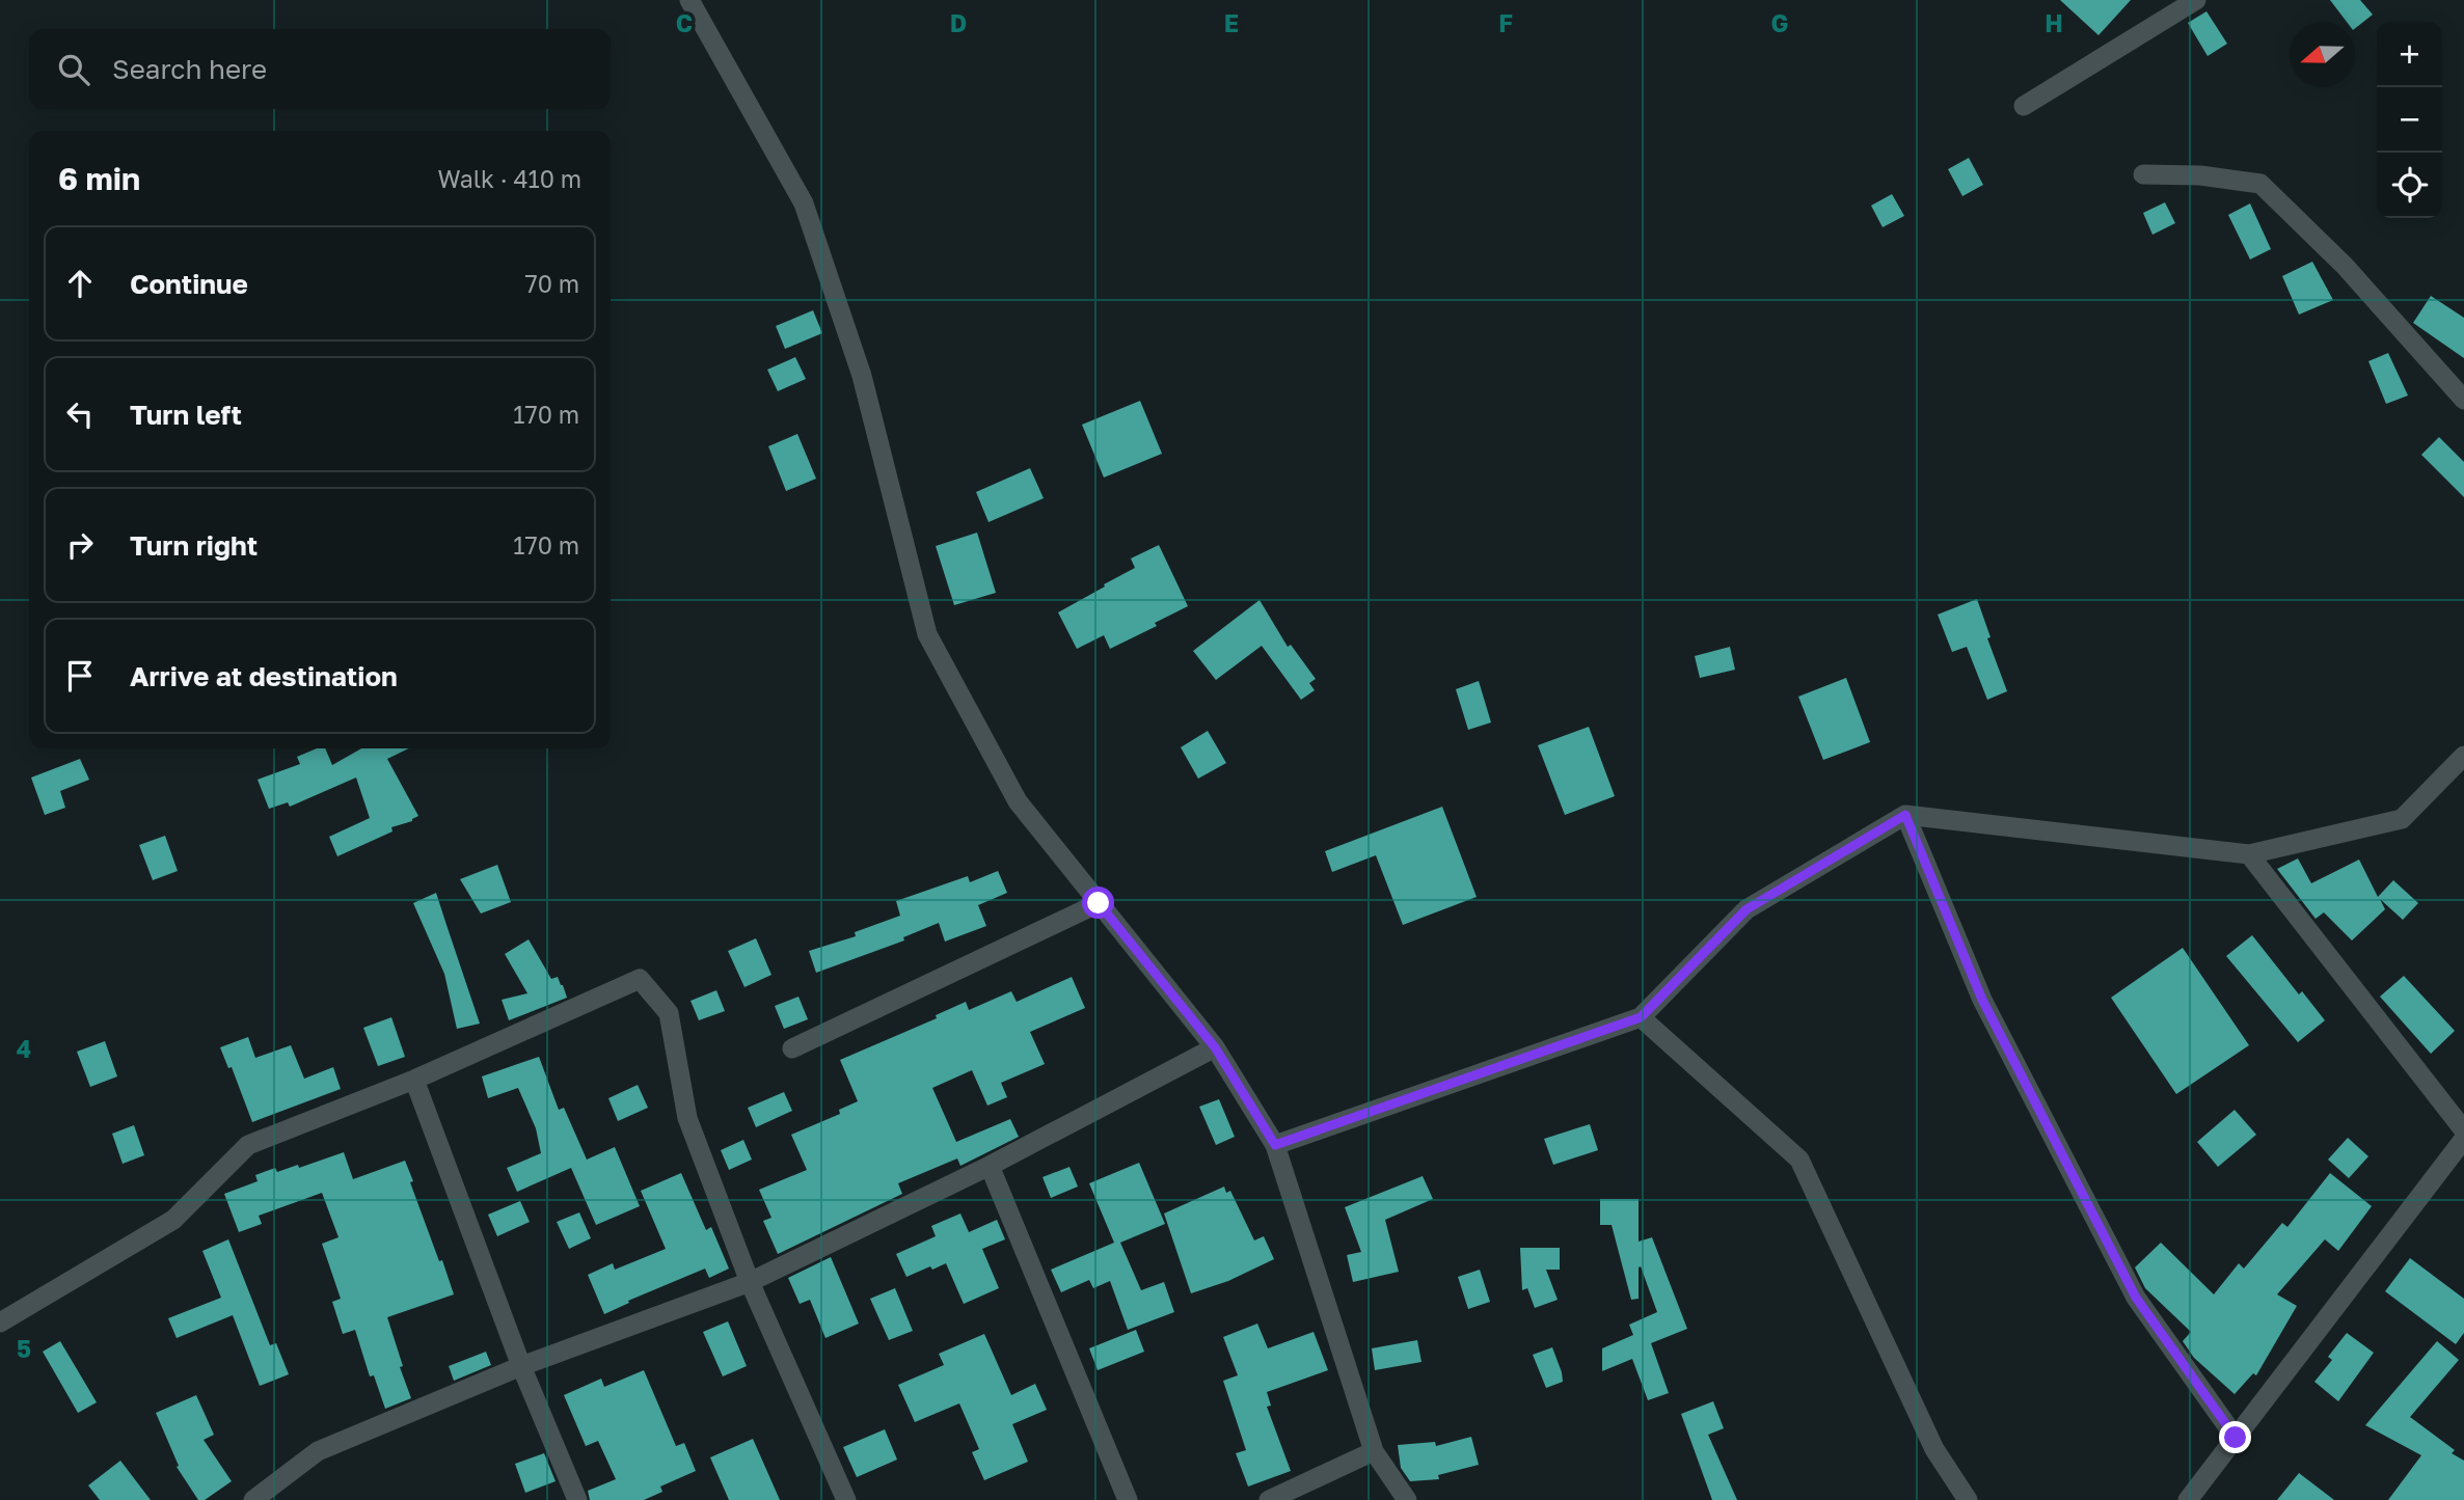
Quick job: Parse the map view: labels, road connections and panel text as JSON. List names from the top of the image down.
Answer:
{
  "north": "left",
  "page": {
    "map_buttons": ["+", "−"],
    "search": "Search here",
    "heading": ["6 min", "Walk · 410 m"],
    "list": [
      ["Continue", "70 m"],
      ["Turn left", "170 m"],
      ["Turn right", "170 m"],
      "Arrive at destination"
    ]
  },
  "grid": {
    "columns": [
      "C",
      "D",
      "E",
      "F",
      "G",
      "H"
    ],
    "rows": ["4", "5"]
  }
}
